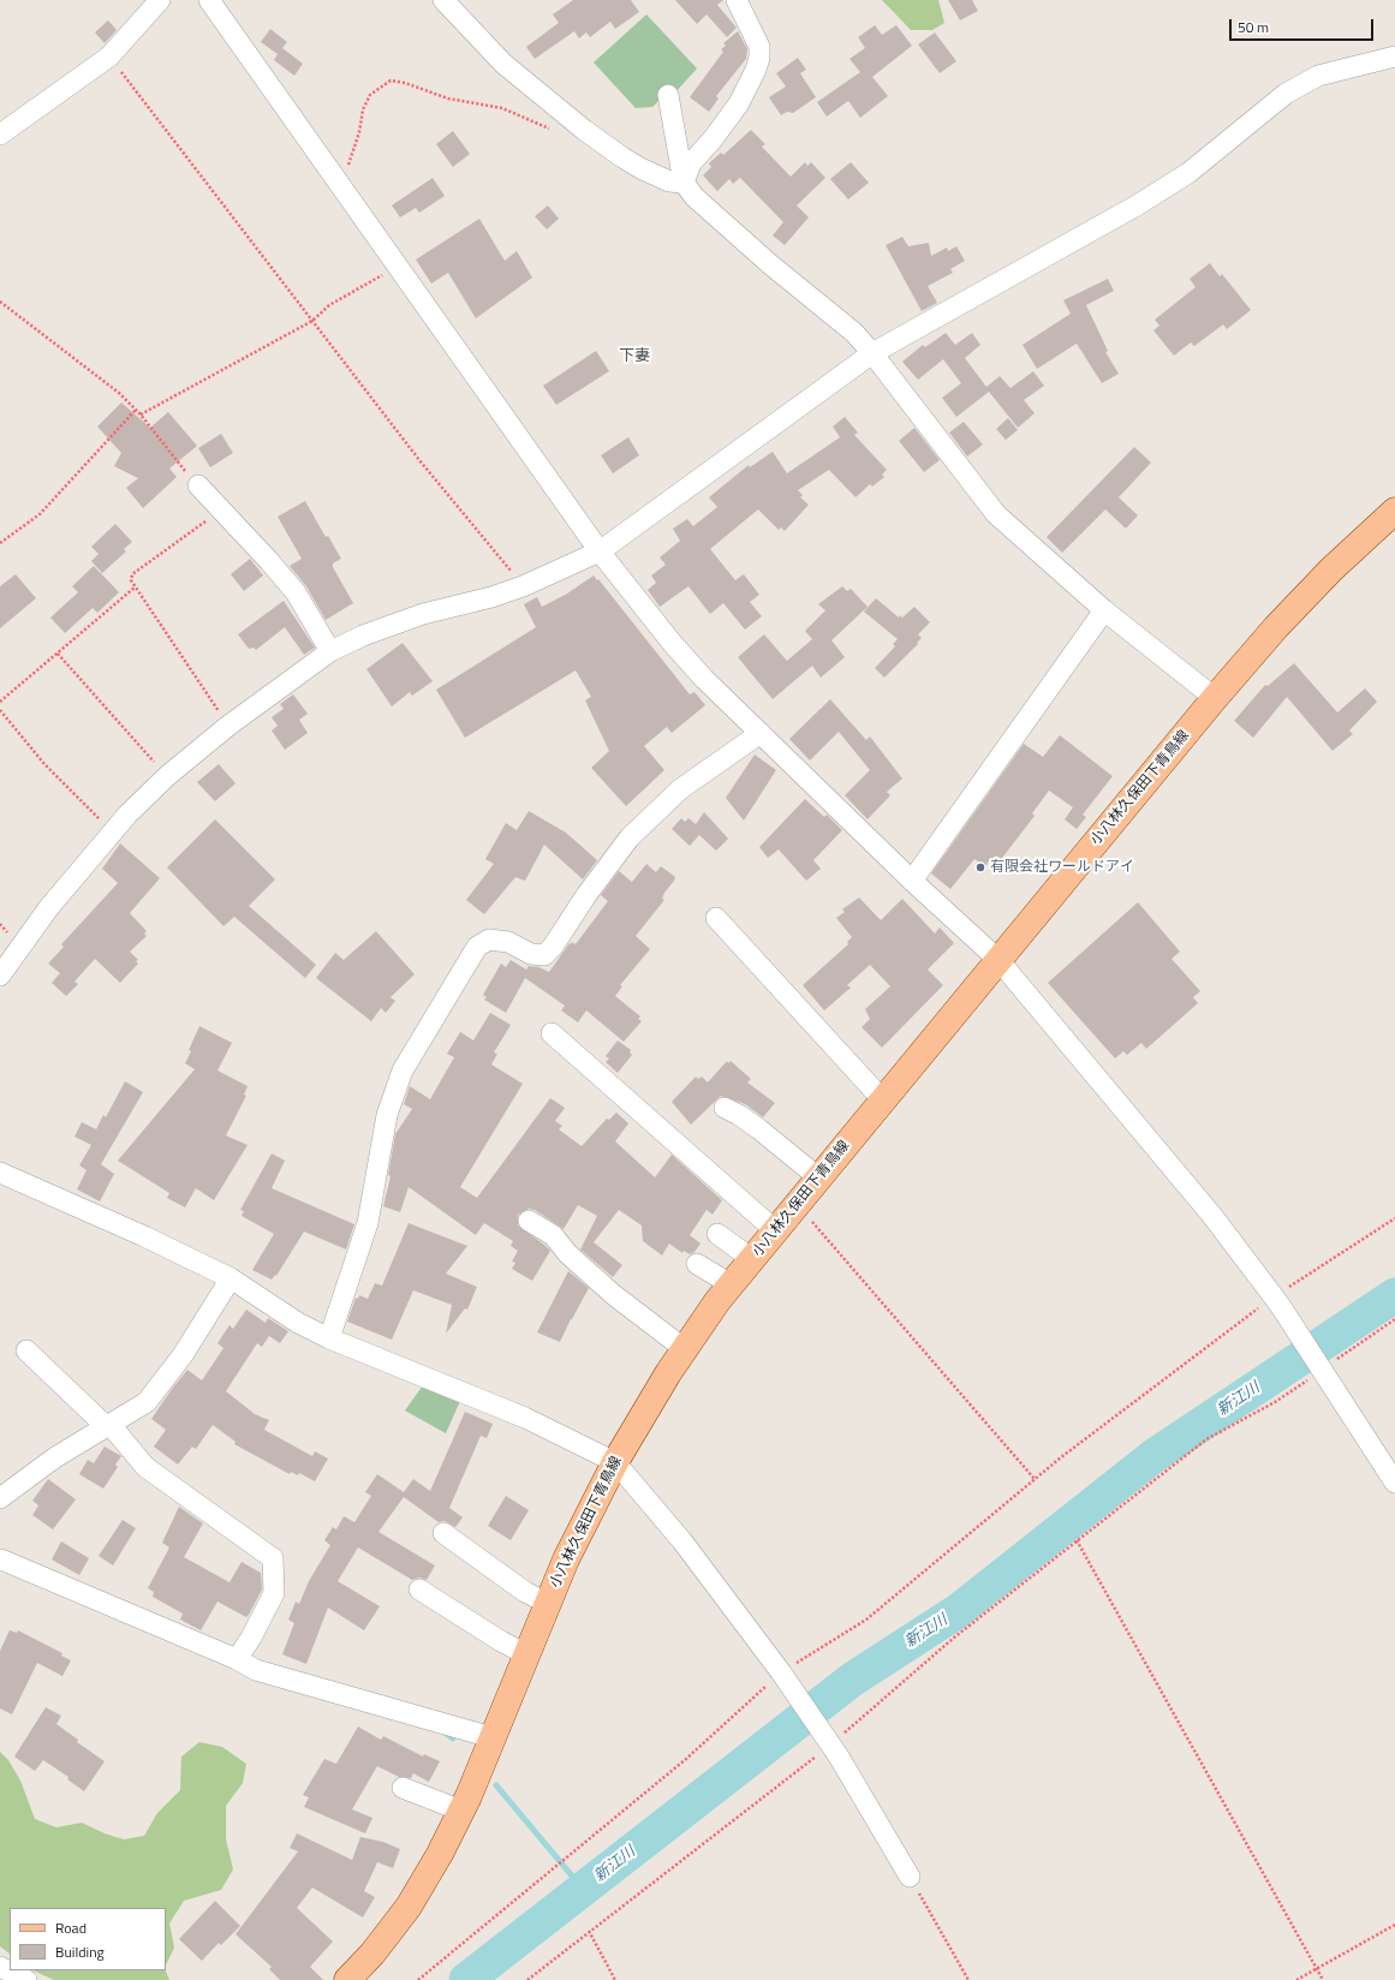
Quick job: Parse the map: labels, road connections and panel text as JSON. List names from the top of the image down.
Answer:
{
  "streets": {
    "main road": ["小八林久保田下青鳥線"]
  },
  "districts": ["下妻"],
  "water": ["新江川"],
  "places": ["有限会社ワールドアイ"],
  "legend": ["Road", "Building"],
  "scale_bar": "50 m"
}
